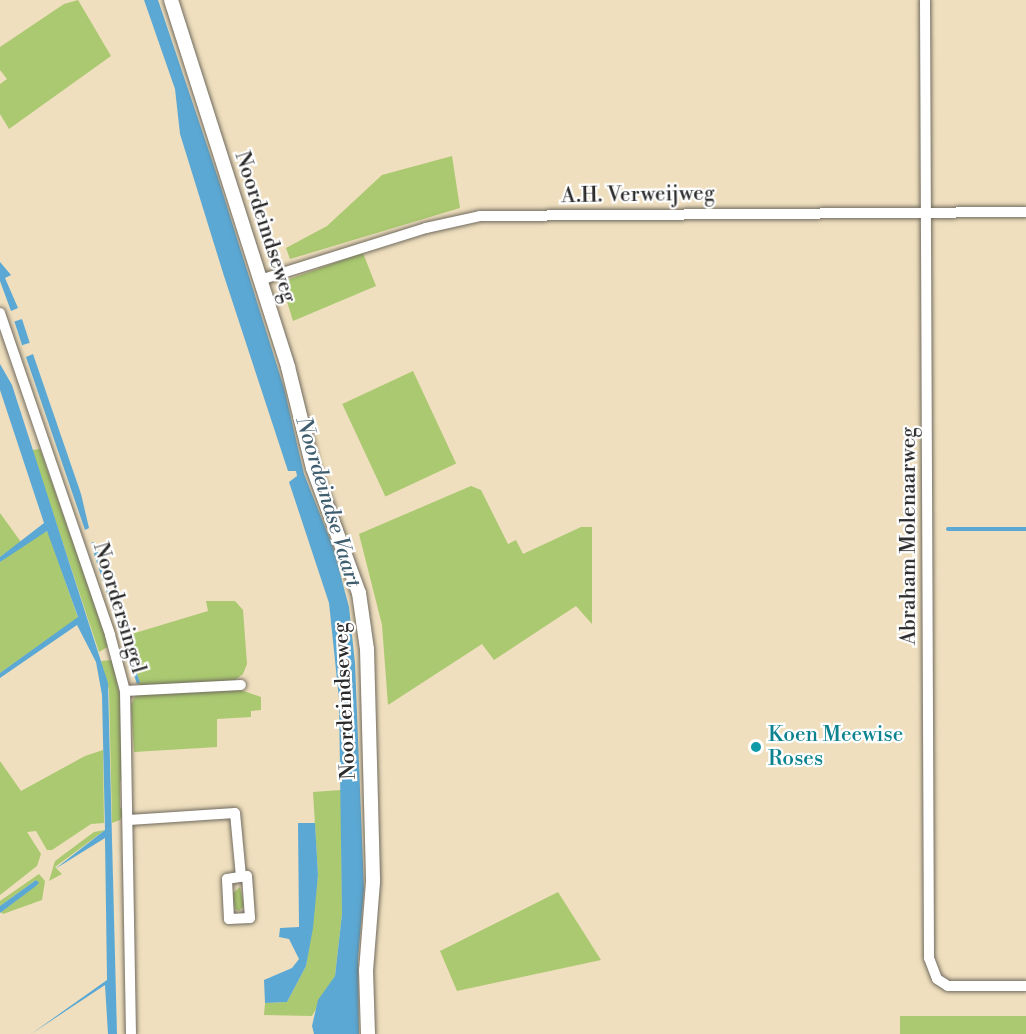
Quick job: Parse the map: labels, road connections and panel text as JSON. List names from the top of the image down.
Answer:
{
  "streets": {
    "street": [
      "A.H. Verweijweg",
      "Noordeindseweg",
      "Abraham Molenaarweg",
      "Noordersingel"
    ]
  },
  "crossings": [
    ["A.H. Verweijweg", "Noordeindseweg"],
    ["A.H. Verweijweg", "Abraham Molenaarweg"]
  ],
  "water": ["Noordeindse Vaart"],
  "places": ["Koen Meewise Roses"]
}
